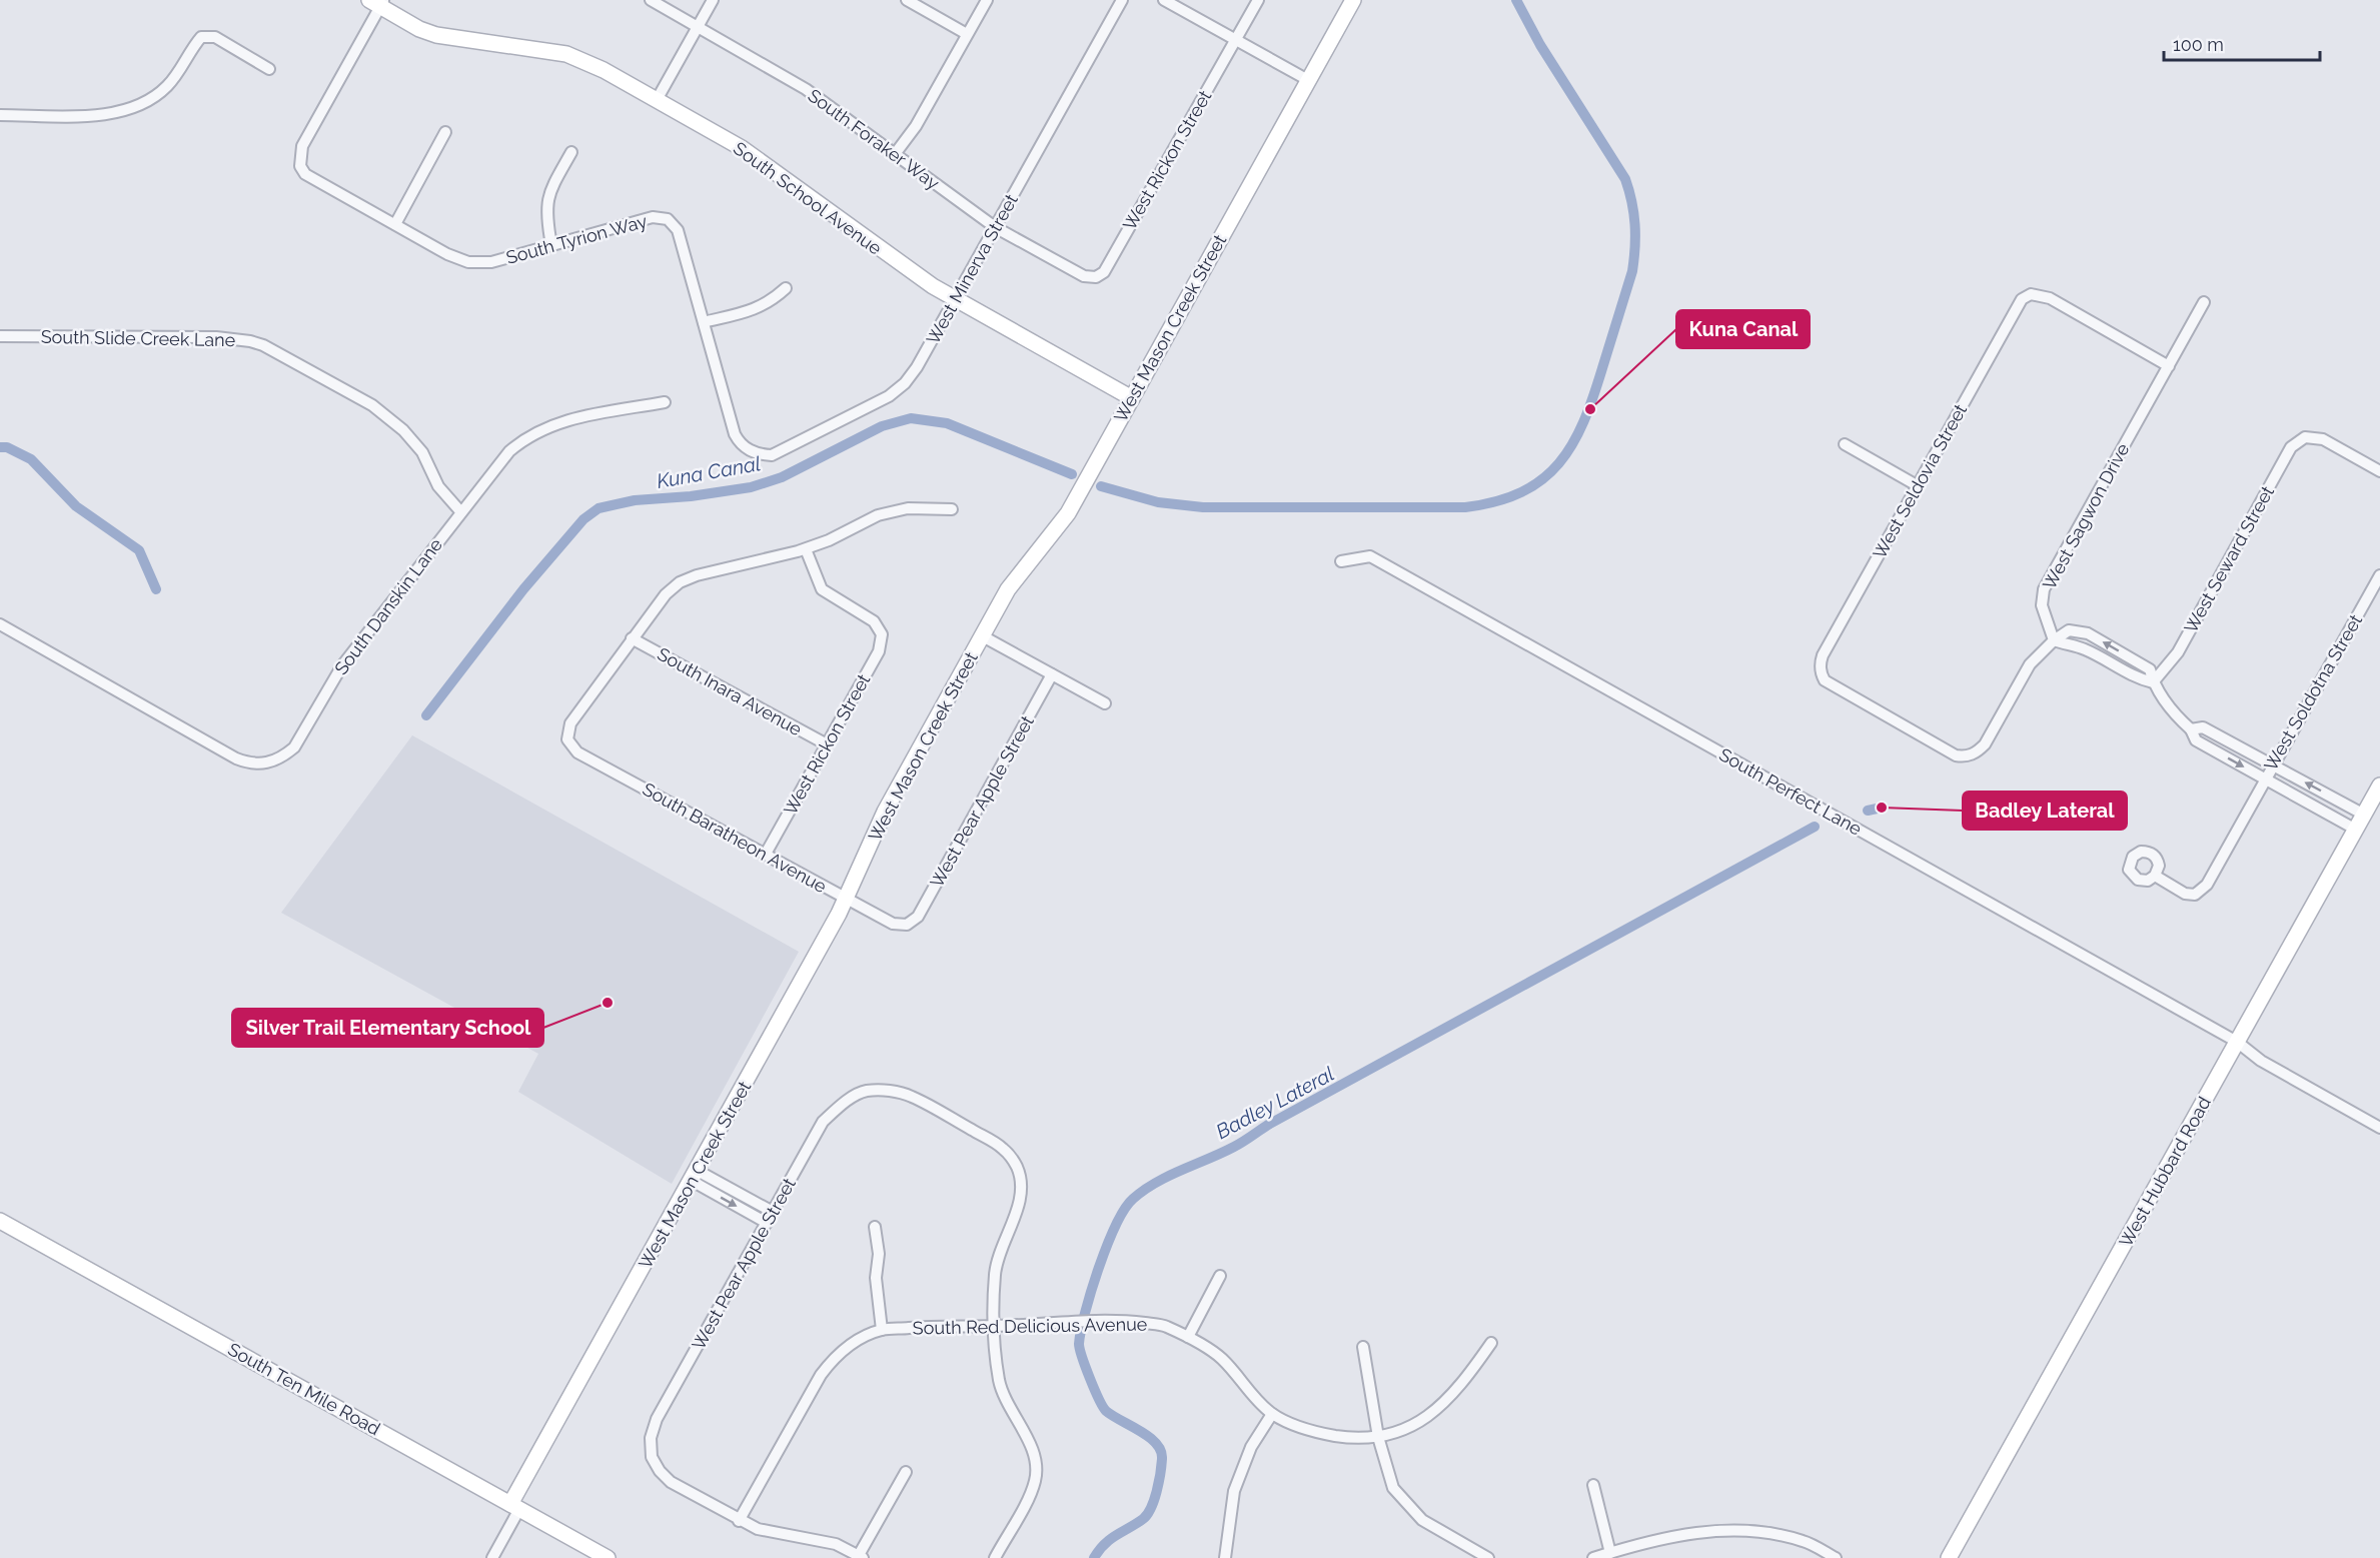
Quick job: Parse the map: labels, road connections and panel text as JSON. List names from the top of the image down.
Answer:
{
  "streets": {
    "street": [
      "South Foraker Way",
      "West Rickon Street",
      "South School Avenue",
      "South Tyrion Way",
      "West Minerva Street",
      "West Mason Creek Street",
      "South Slide Creek Lane",
      "West Seldovia Street",
      "West Sagwon Drive",
      "West Seward Street",
      "South Danskin Lane",
      "South Inara Avenue",
      "West Soldotna Street",
      "South Perfect Lane",
      "West Pear Apple Street",
      "South Baratheon Avenue",
      "West Hubbard Road",
      "South Red Delicious Avenue",
      "South Ten Mile Road"
    ]
  },
  "crossings": [
    ["South Foraker Way", "West Rickon Street"],
    ["South Foraker Way", "West Minerva Street"],
    ["West Rickon Street", "South Inara Avenue"],
    ["West Rickon Street", "South Baratheon Avenue"],
    ["South School Avenue", "South Tyrion Way"],
    ["South School Avenue", "West Minerva Street"],
    ["South School Avenue", "West Mason Creek Street"],
    ["South Tyrion Way", "West Minerva Street"],
    ["West Mason Creek Street", "South Baratheon Avenue"],
    ["West Mason Creek Street", "South Ten Mile Road"],
    ["South Slide Creek Lane", "South Danskin Lane"],
    ["West Seldovia Street", "West Sagwon Drive"],
    ["South Inara Avenue", "South Baratheon Avenue"],
    ["South Perfect Lane", "West Hubbard Road"],
    ["West Pear Apple Street", "South Baratheon Avenue"],
    ["West Pear Apple Street", "South Red Delicious Avenue"]
  ],
  "water": ["Kuna Canal", "Badley Lateral"],
  "places": ["Kuna Canal", "Badley Lateral", "Silver Trail Elementary School"],
  "scale_bar": "100 m"
}
